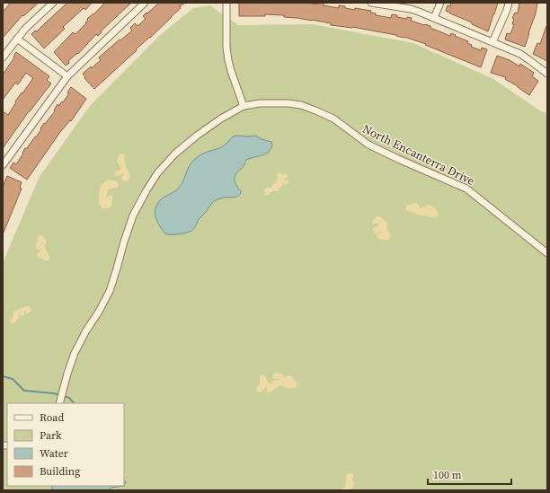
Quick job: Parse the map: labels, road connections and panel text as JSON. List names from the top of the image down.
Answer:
{
  "streets": {
    "street": ["North Encanterra Drive"]
  },
  "legend": [
    "Road",
    "Park",
    "Water",
    "Building"
  ],
  "scale_bar": "100 m"
}
